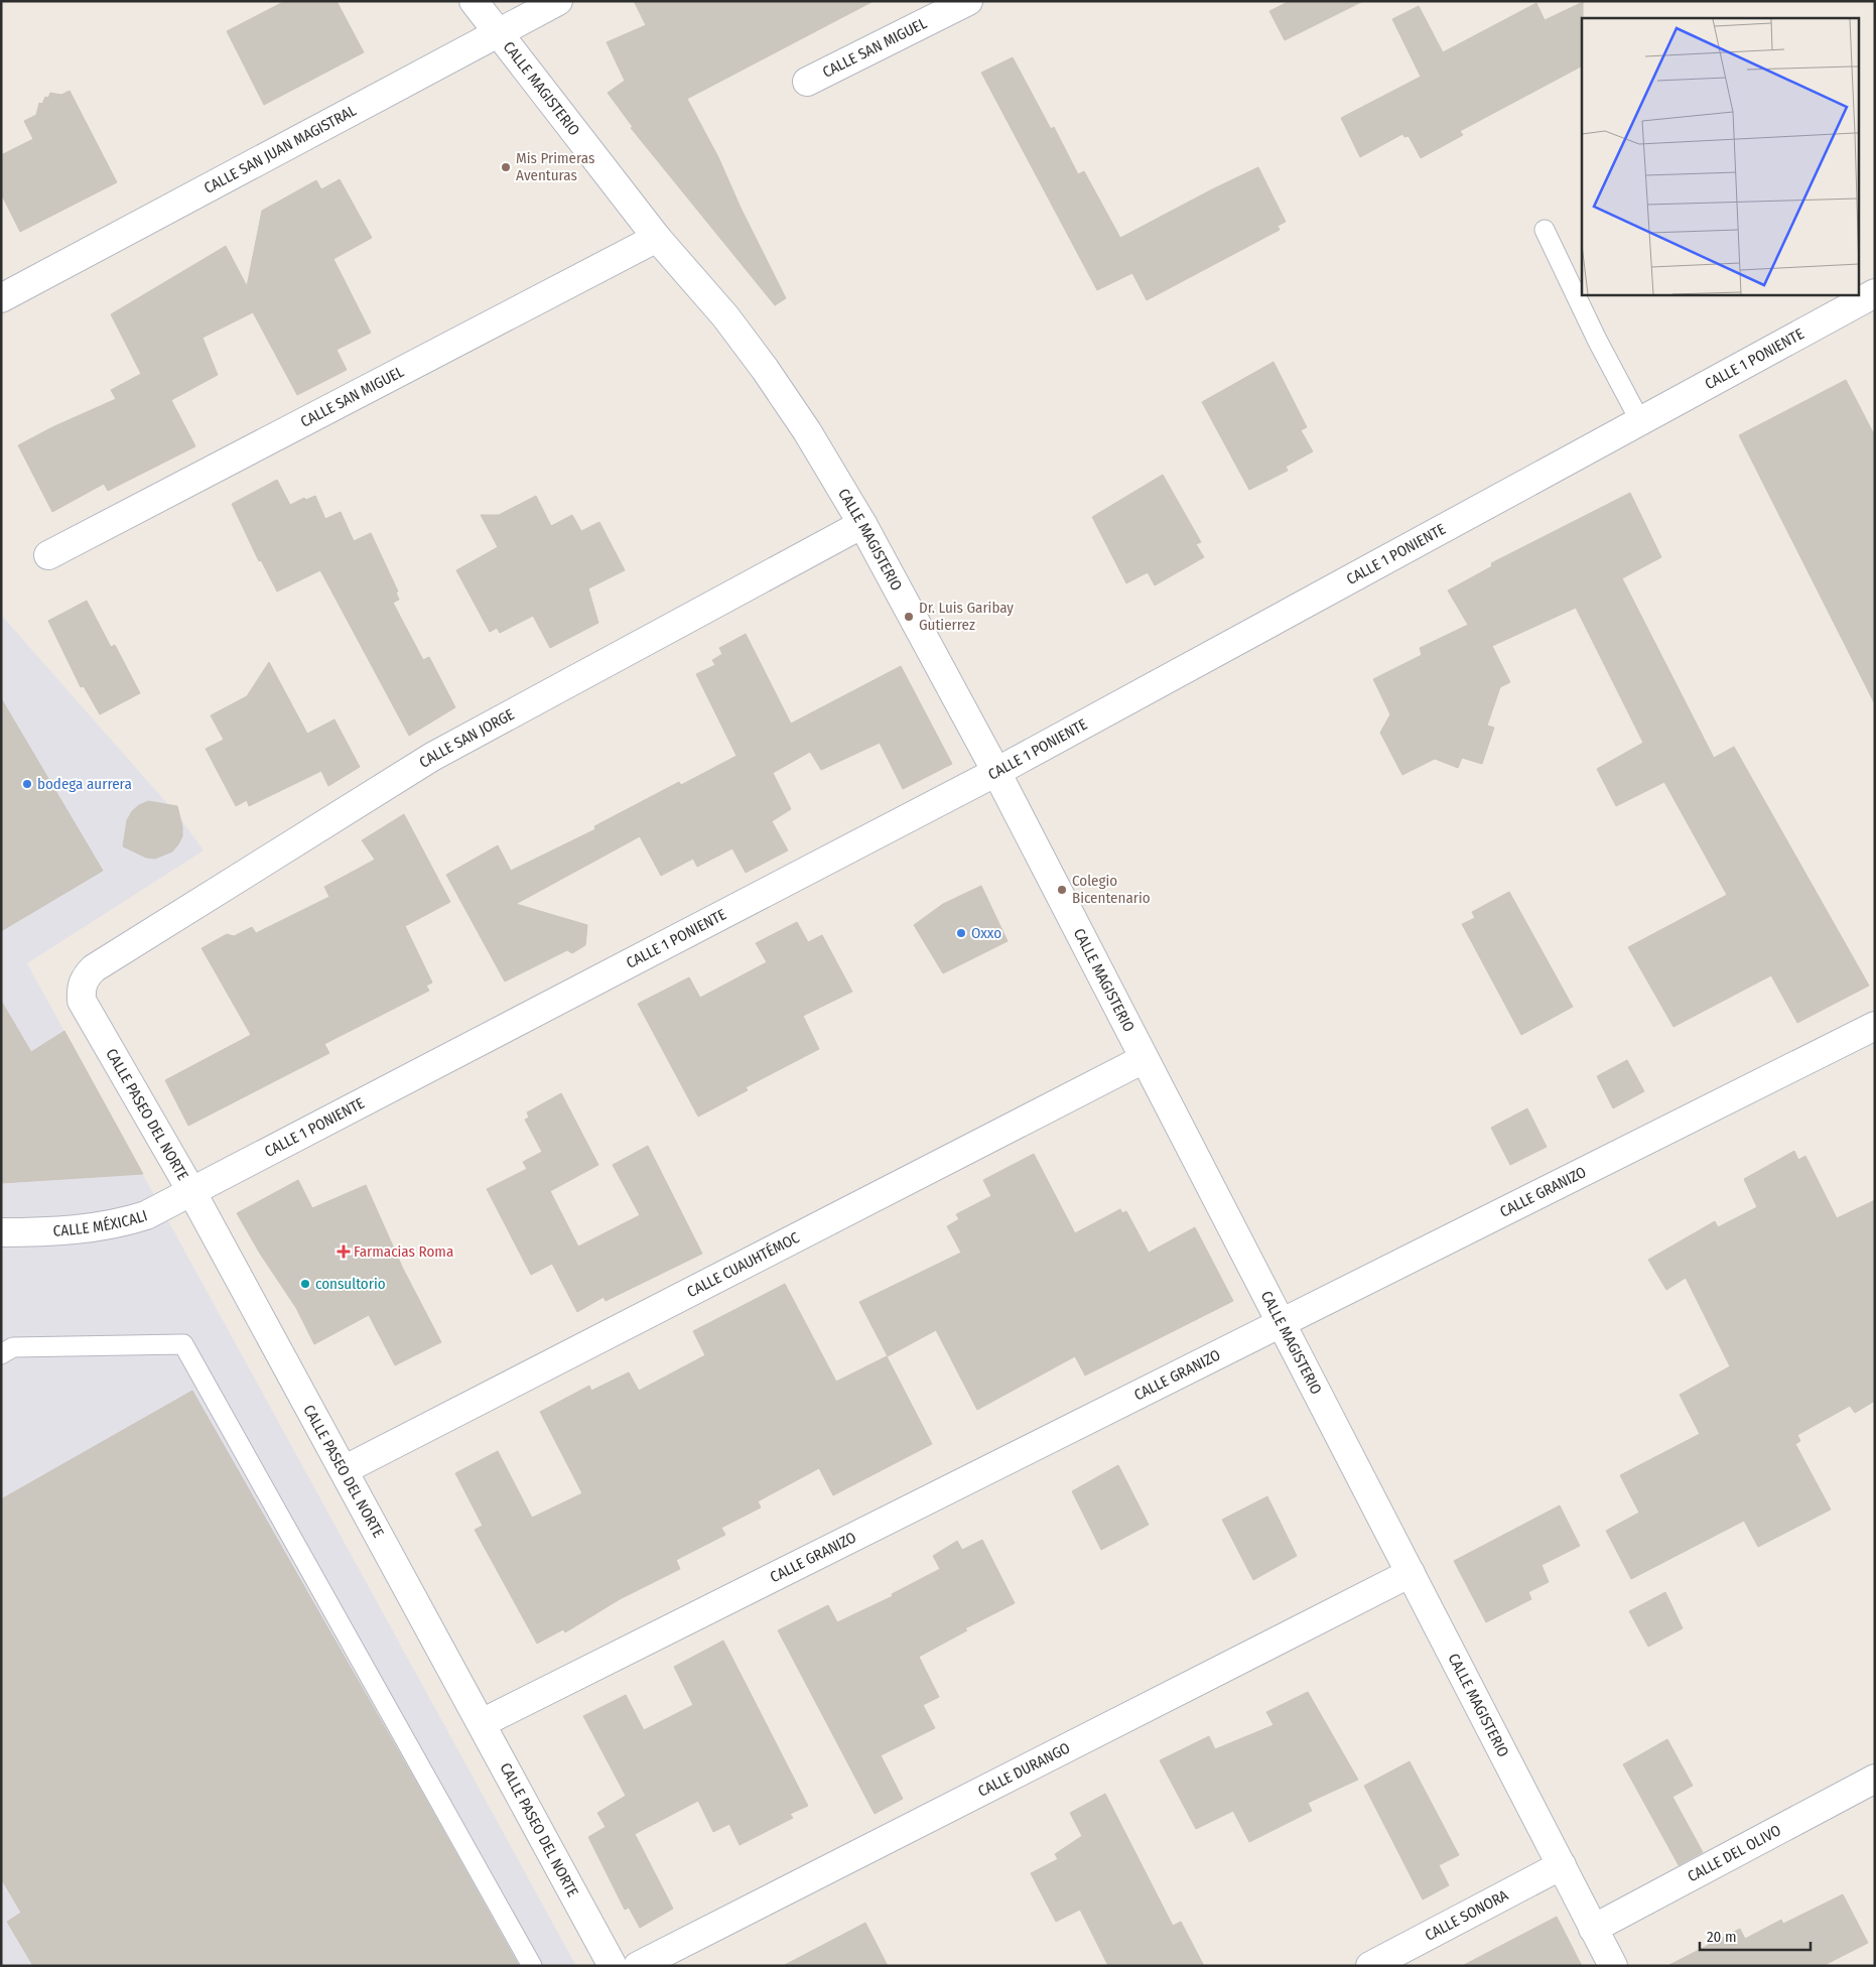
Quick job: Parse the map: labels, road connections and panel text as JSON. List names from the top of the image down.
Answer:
{
  "streets": {
    "street": [
      "CALLE SAN MIGUEL",
      "CALLE MAGISTERIO",
      "CALLE SAN JUAN MAGISTRAL",
      "CALLE 1 PONIENTE",
      "CALLE SAN JORGE",
      "CALLE PASEO DEL NORTE",
      "CALLE GRANIZO",
      "CALLE MÉXICALI",
      "CALLE CUAUHTÉMOC",
      "CALLE DURANGO",
      "CALLE DEL OLIVO",
      "CALLE SONORA"
    ]
  },
  "crossings": [
    ["CALLE SAN MIGUEL", "CALLE MAGISTERIO"],
    ["CALLE MAGISTERIO", "CALLE SAN JUAN MAGISTRAL"],
    ["CALLE MAGISTERIO", "CALLE 1 PONIENTE"],
    ["CALLE MAGISTERIO", "CALLE SAN JORGE"],
    ["CALLE MAGISTERIO", "CALLE GRANIZO"],
    ["CALLE MAGISTERIO", "CALLE CUAUHTÉMOC"],
    ["CALLE MAGISTERIO", "CALLE DURANGO"],
    ["CALLE MAGISTERIO", "CALLE DEL OLIVO"],
    ["CALLE MAGISTERIO", "CALLE SONORA"],
    ["CALLE 1 PONIENTE", "CALLE PASEO DEL NORTE"],
    ["CALLE 1 PONIENTE", "CALLE MÉXICALI"],
    ["CALLE SAN JORGE", "CALLE PASEO DEL NORTE"],
    ["CALLE PASEO DEL NORTE", "CALLE GRANIZO"],
    ["CALLE PASEO DEL NORTE", "CALLE MÉXICALI"],
    ["CALLE PASEO DEL NORTE", "CALLE CUAUHTÉMOC"]
  ],
  "places": {
    "other": [
      "Mis Primeras Aventuras",
      "Dr. Luis Garibay Gutierrez",
      "bodega aurrera",
      "Colegio Bicentenario",
      "Oxxo",
      "consultorio"
    ],
    "health": ["Farmacias Roma"]
  },
  "scale_bar": "20 m"
}
